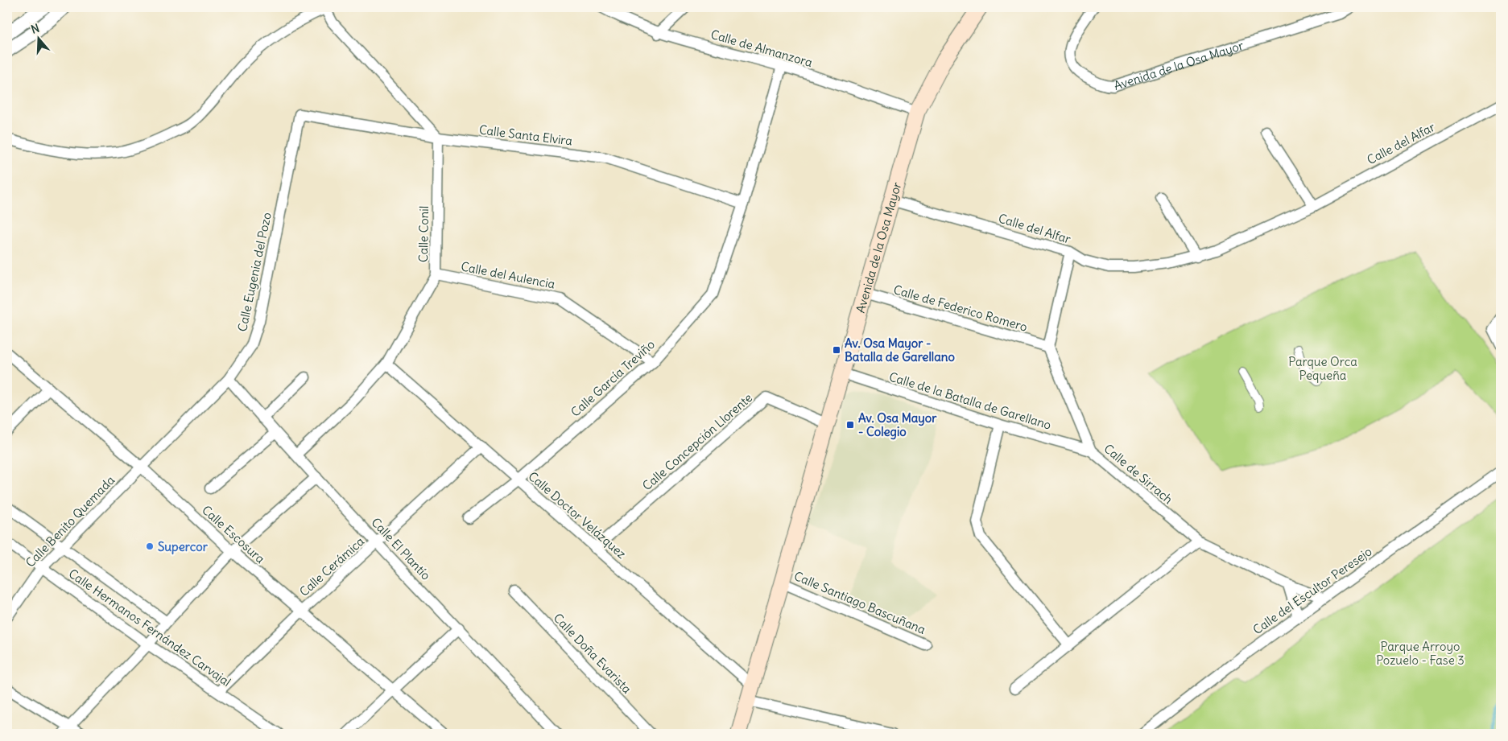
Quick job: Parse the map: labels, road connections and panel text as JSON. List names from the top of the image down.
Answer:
{
  "streets": {
    "main road": ["Avenida de la Osa Mayor"],
    "street": [
      "Calle de Almanzora",
      "Calle Santa Elvira",
      "Calle del Alfar",
      "Calle Conil",
      "Calle Eugenia del Pozo",
      "Calle del Aulencia",
      "Calle de Federico Romero",
      "Calle García Treviño",
      "Calle de la Batalla de Garellano",
      "Calle Concepción Llorente",
      "Calle de Sirrach",
      "Calle Doctor Velázquez",
      "Calle Benito Quemada",
      "Calle Escosura",
      "Calle El Plantío",
      "Calle Cerámica",
      "Calle del Escultor Peresejo",
      "Calle Santiago Bascuñana",
      "Calle Hermanos Fernández Carvajal",
      "Calle Doña Evarista"
    ]
  },
  "crossings": [
    ["Calle de Almanzora", "Avenida de la Osa Mayor"],
    ["Calle de Almanzora", "Calle García Treviño"],
    ["Avenida de la Osa Mayor", "Calle del Alfar"],
    ["Avenida de la Osa Mayor", "Calle de Federico Romero"],
    ["Avenida de la Osa Mayor", "Calle de la Batalla de Garellano"],
    ["Avenida de la Osa Mayor", "Calle Concepción Llorente"],
    ["Avenida de la Osa Mayor", "Calle Doctor Velázquez"],
    ["Avenida de la Osa Mayor", "Calle Santiago Bascuñana"],
    ["Calle Santa Elvira", "Calle Conil"],
    ["Calle Santa Elvira", "Calle Eugenia del Pozo"],
    ["Calle Santa Elvira", "Calle García Treviño"],
    ["Calle Conil", "Calle del Aulencia"],
    ["Calle Conil", "Calle Doctor Velázquez"],
    ["Calle Conil", "Calle El Plantío"],
    ["Calle Eugenia del Pozo", "Calle Benito Quemada"],
    ["Calle Eugenia del Pozo", "Calle Escosura"],
    ["Calle Eugenia del Pozo", "Calle El Plantío"],
    ["Calle del Aulencia", "Calle García Treviño"],
    ["Calle de Federico Romero", "Calle de Sirrach"],
    ["Calle García Treviño", "Calle Doctor Velázquez"],
    ["Calle de la Batalla de Garellano", "Calle de Sirrach"],
    ["Calle Concepción Llorente", "Calle Doctor Velázquez"],
    ["Calle de Sirrach", "Calle del Escultor Peresejo"],
    ["Calle Doctor Velázquez", "Calle Cerámica"],
    ["Calle Benito Quemada", "Calle Escosura"],
    ["Calle Benito Quemada", "Calle Hermanos Fernández Carvajal"],
    ["Calle Escosura", "Calle Cerámica"],
    ["Calle El Plantío", "Calle Cerámica"],
    ["Calle Cerámica", "Calle Hermanos Fernández Carvajal"]
  ],
  "parks": ["Parque Orca Pequeña", "Parque Arroyo Pozuelo - Fase 3"],
  "places": {
    "transit": ["Av. Osa Mayor - Batalla de Garellano", "Av. Osa Mayor - Colegio"],
    "other": ["Supercor"]
  },
  "north": "top"
}
